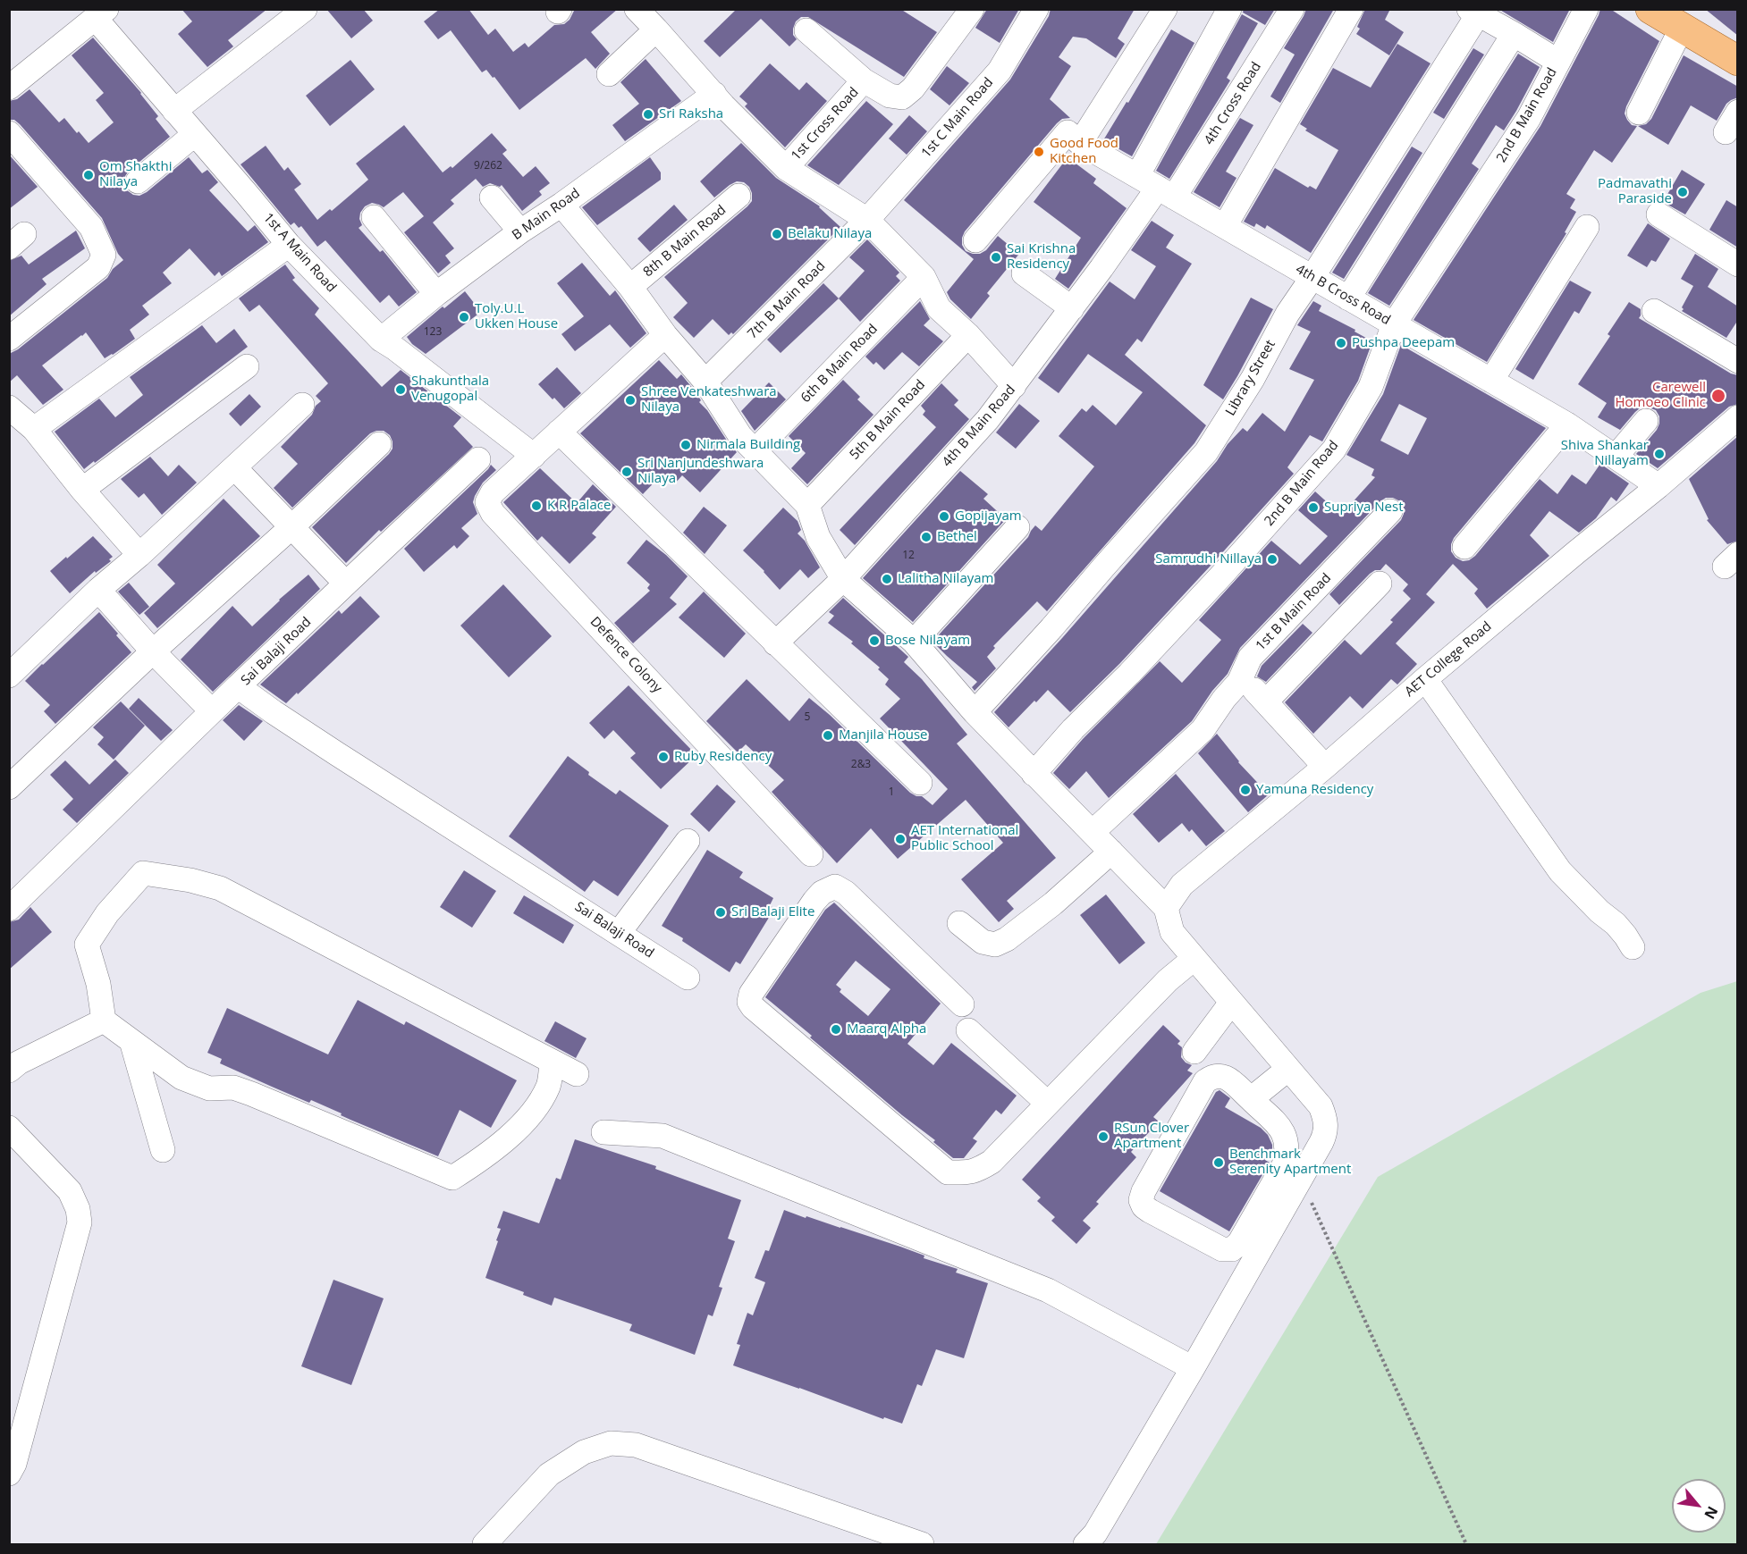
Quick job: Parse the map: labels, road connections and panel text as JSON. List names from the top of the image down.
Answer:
{
  "streets": {
    "street": [
      "4th Cross Road",
      "2nd B Main Road",
      "1st C Main Road",
      "1st Cross Road",
      "B Main Road",
      "8th B Main Road",
      "1st A Main Road",
      "4th B Cross Road",
      "7th B Main Road",
      "6th B Main Road",
      "Library Street",
      "5th B Main Road",
      "4th B Main Road",
      "1st B Main Road",
      "Sai Balaji Road",
      "Defence Colony",
      "AET College Road"
    ]
  },
  "crossings": [
    ["4th Cross Road", "4th B Cross Road"],
    ["4th Cross Road", "4th B Main Road"],
    ["2nd B Main Road", "4th B Cross Road"],
    ["1st C Main Road", "7th B Main Road"],
    ["B Main Road", "1st A Main Road"],
    ["1st A Main Road", "Defence Colony"],
    ["4th B Cross Road", "Library Street"],
    ["4th B Cross Road", "4th B Main Road"],
    ["4th B Cross Road", "AET College Road"]
  ],
  "places": [
    "Sri Raksha",
    "Good Food Kitchen",
    "Om Shakthi Nilaya",
    "Padmavathi Paraside",
    "Belaku Nilaya",
    "Sai Krishna Residency",
    "Toly.U.L Ukken House",
    "Pushpa Deepam",
    "Shakunthala Venugopal",
    "Carewell Homoeo Clinic",
    "Shree Venkateshwara Nilaya",
    "Nirmala Building",
    "Shiva Shankar Nillayam",
    "Sri Nanjundeshwara Nilaya",
    "K R Palace",
    "Supriya Nest",
    "Gopijayam",
    "Bethel",
    "Samrudhi Nillaya",
    "Lalitha Nilayam",
    "Bose Nilayam",
    "Manjila House",
    "Ruby Residency",
    "Yamuna Residency",
    "AET International Public School",
    "Sri Balaji Elite",
    "Maarq Alpha",
    "RSun Clover Apartment",
    "Benchmark Serenity Apartment"
  ],
  "house_numbers": [
    "9/262",
    "123",
    "12",
    "5",
    "2&3",
    "1"
  ],
  "north": "bottom right"
}
